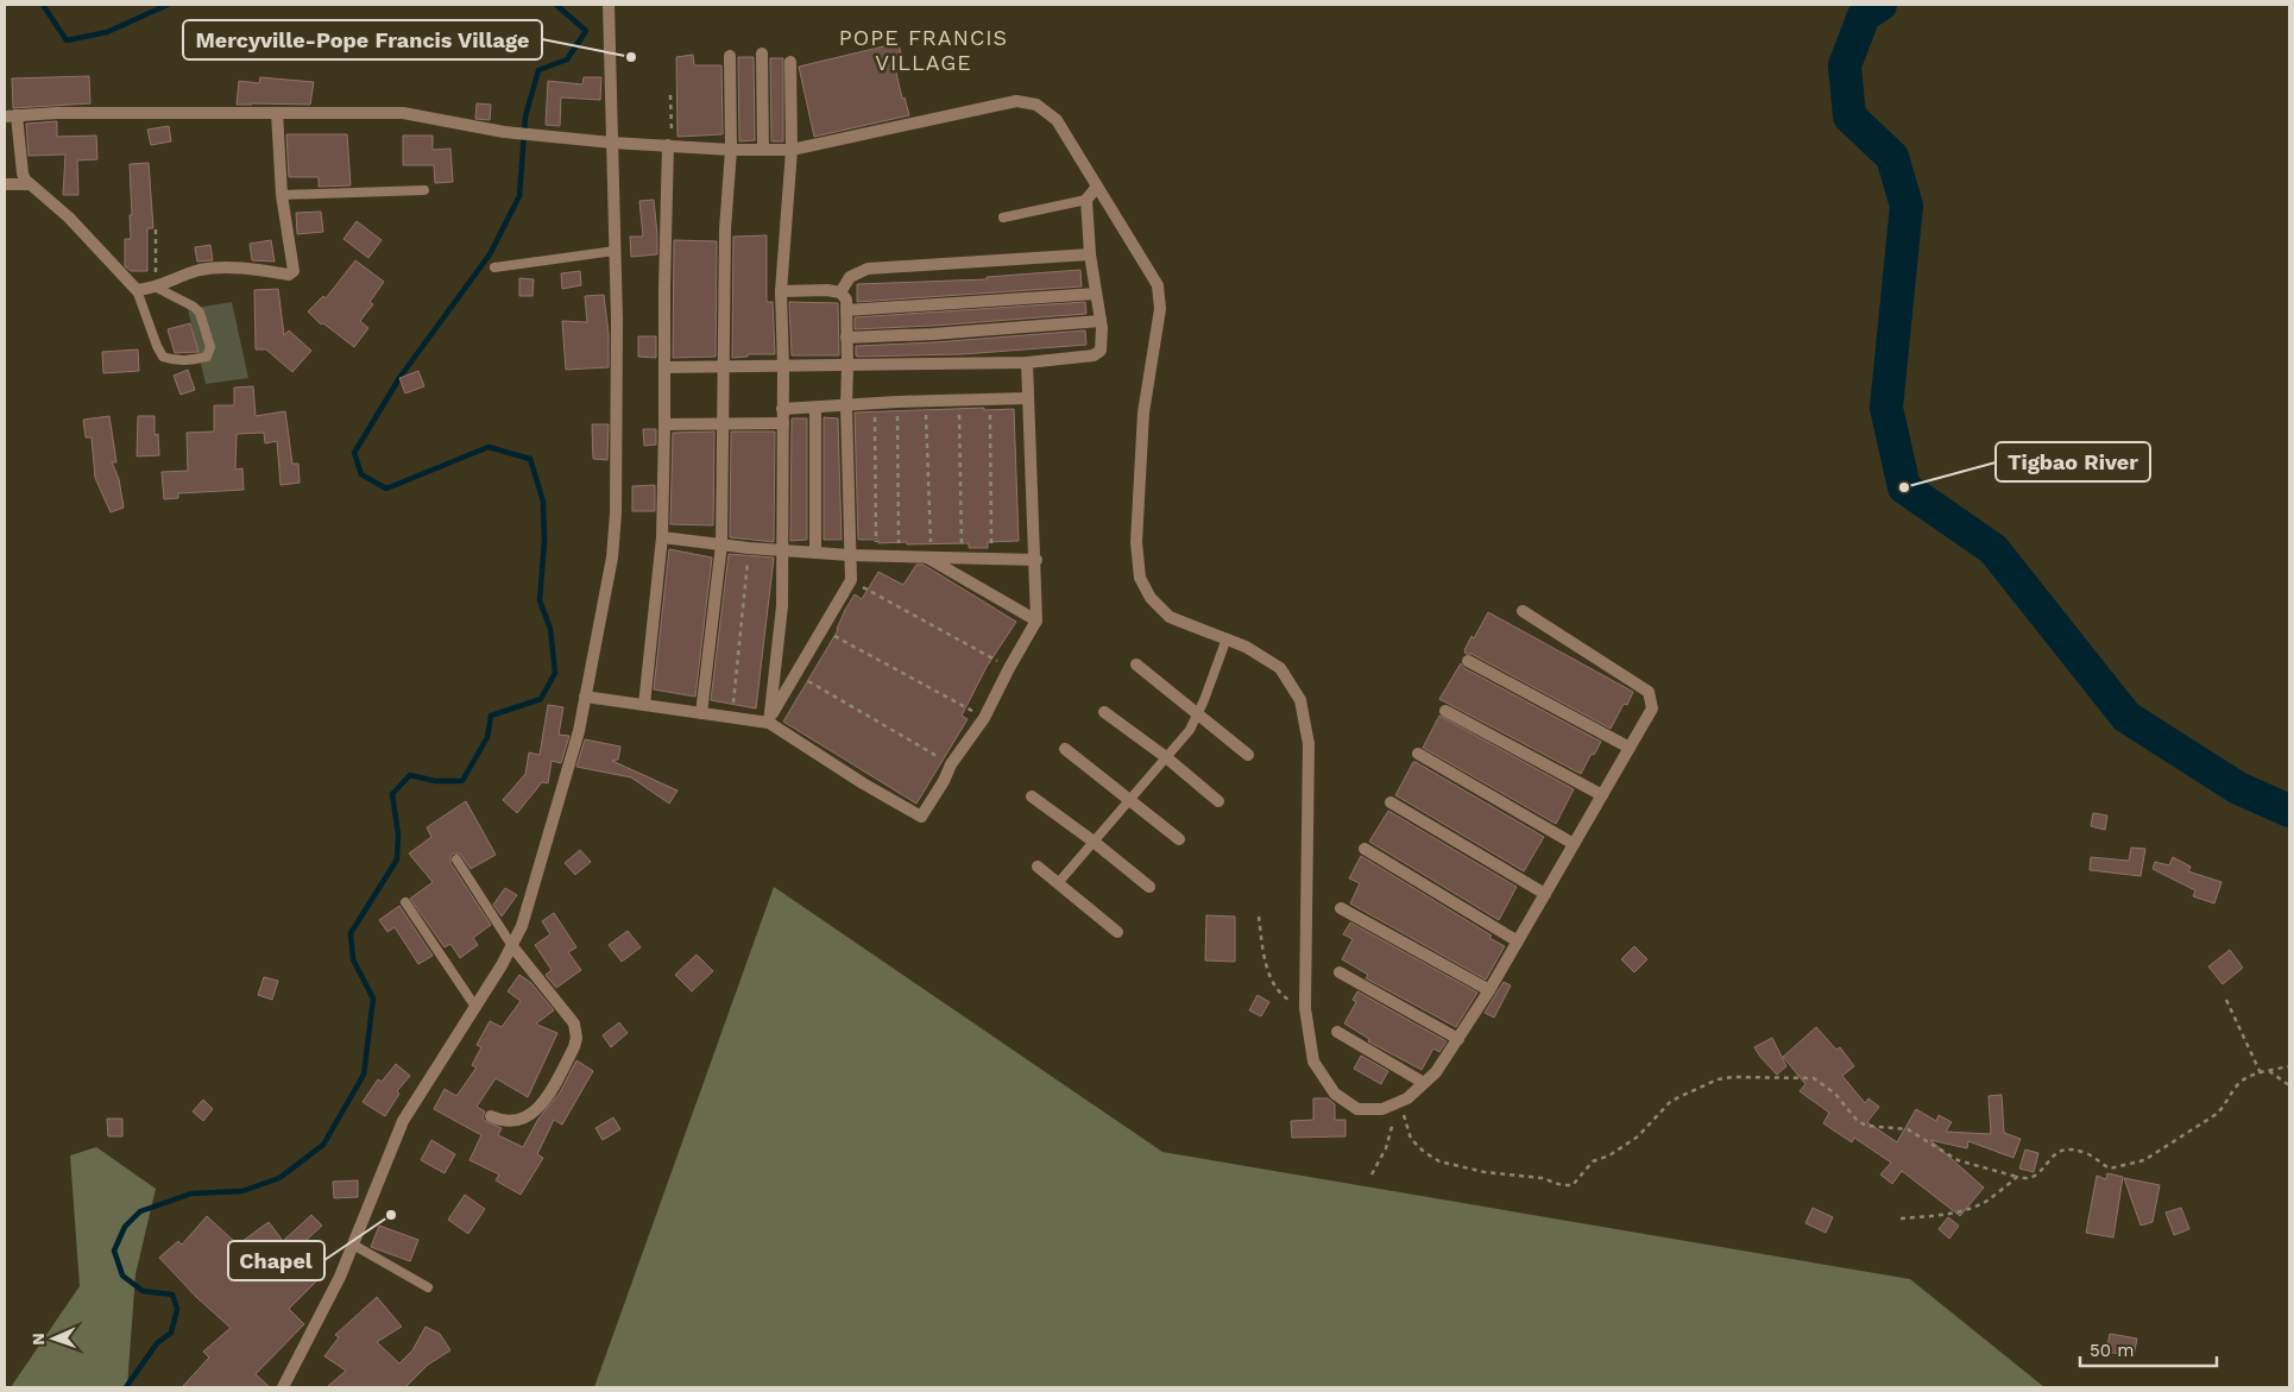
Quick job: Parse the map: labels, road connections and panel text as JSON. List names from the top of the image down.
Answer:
{
  "districts": ["POPE FRANCIS VILLAGE"],
  "places": ["Mercyville-Pope Francis Village", "Tigbao River", "Chapel"],
  "scale_bar": "50 m",
  "north": "left"
}
